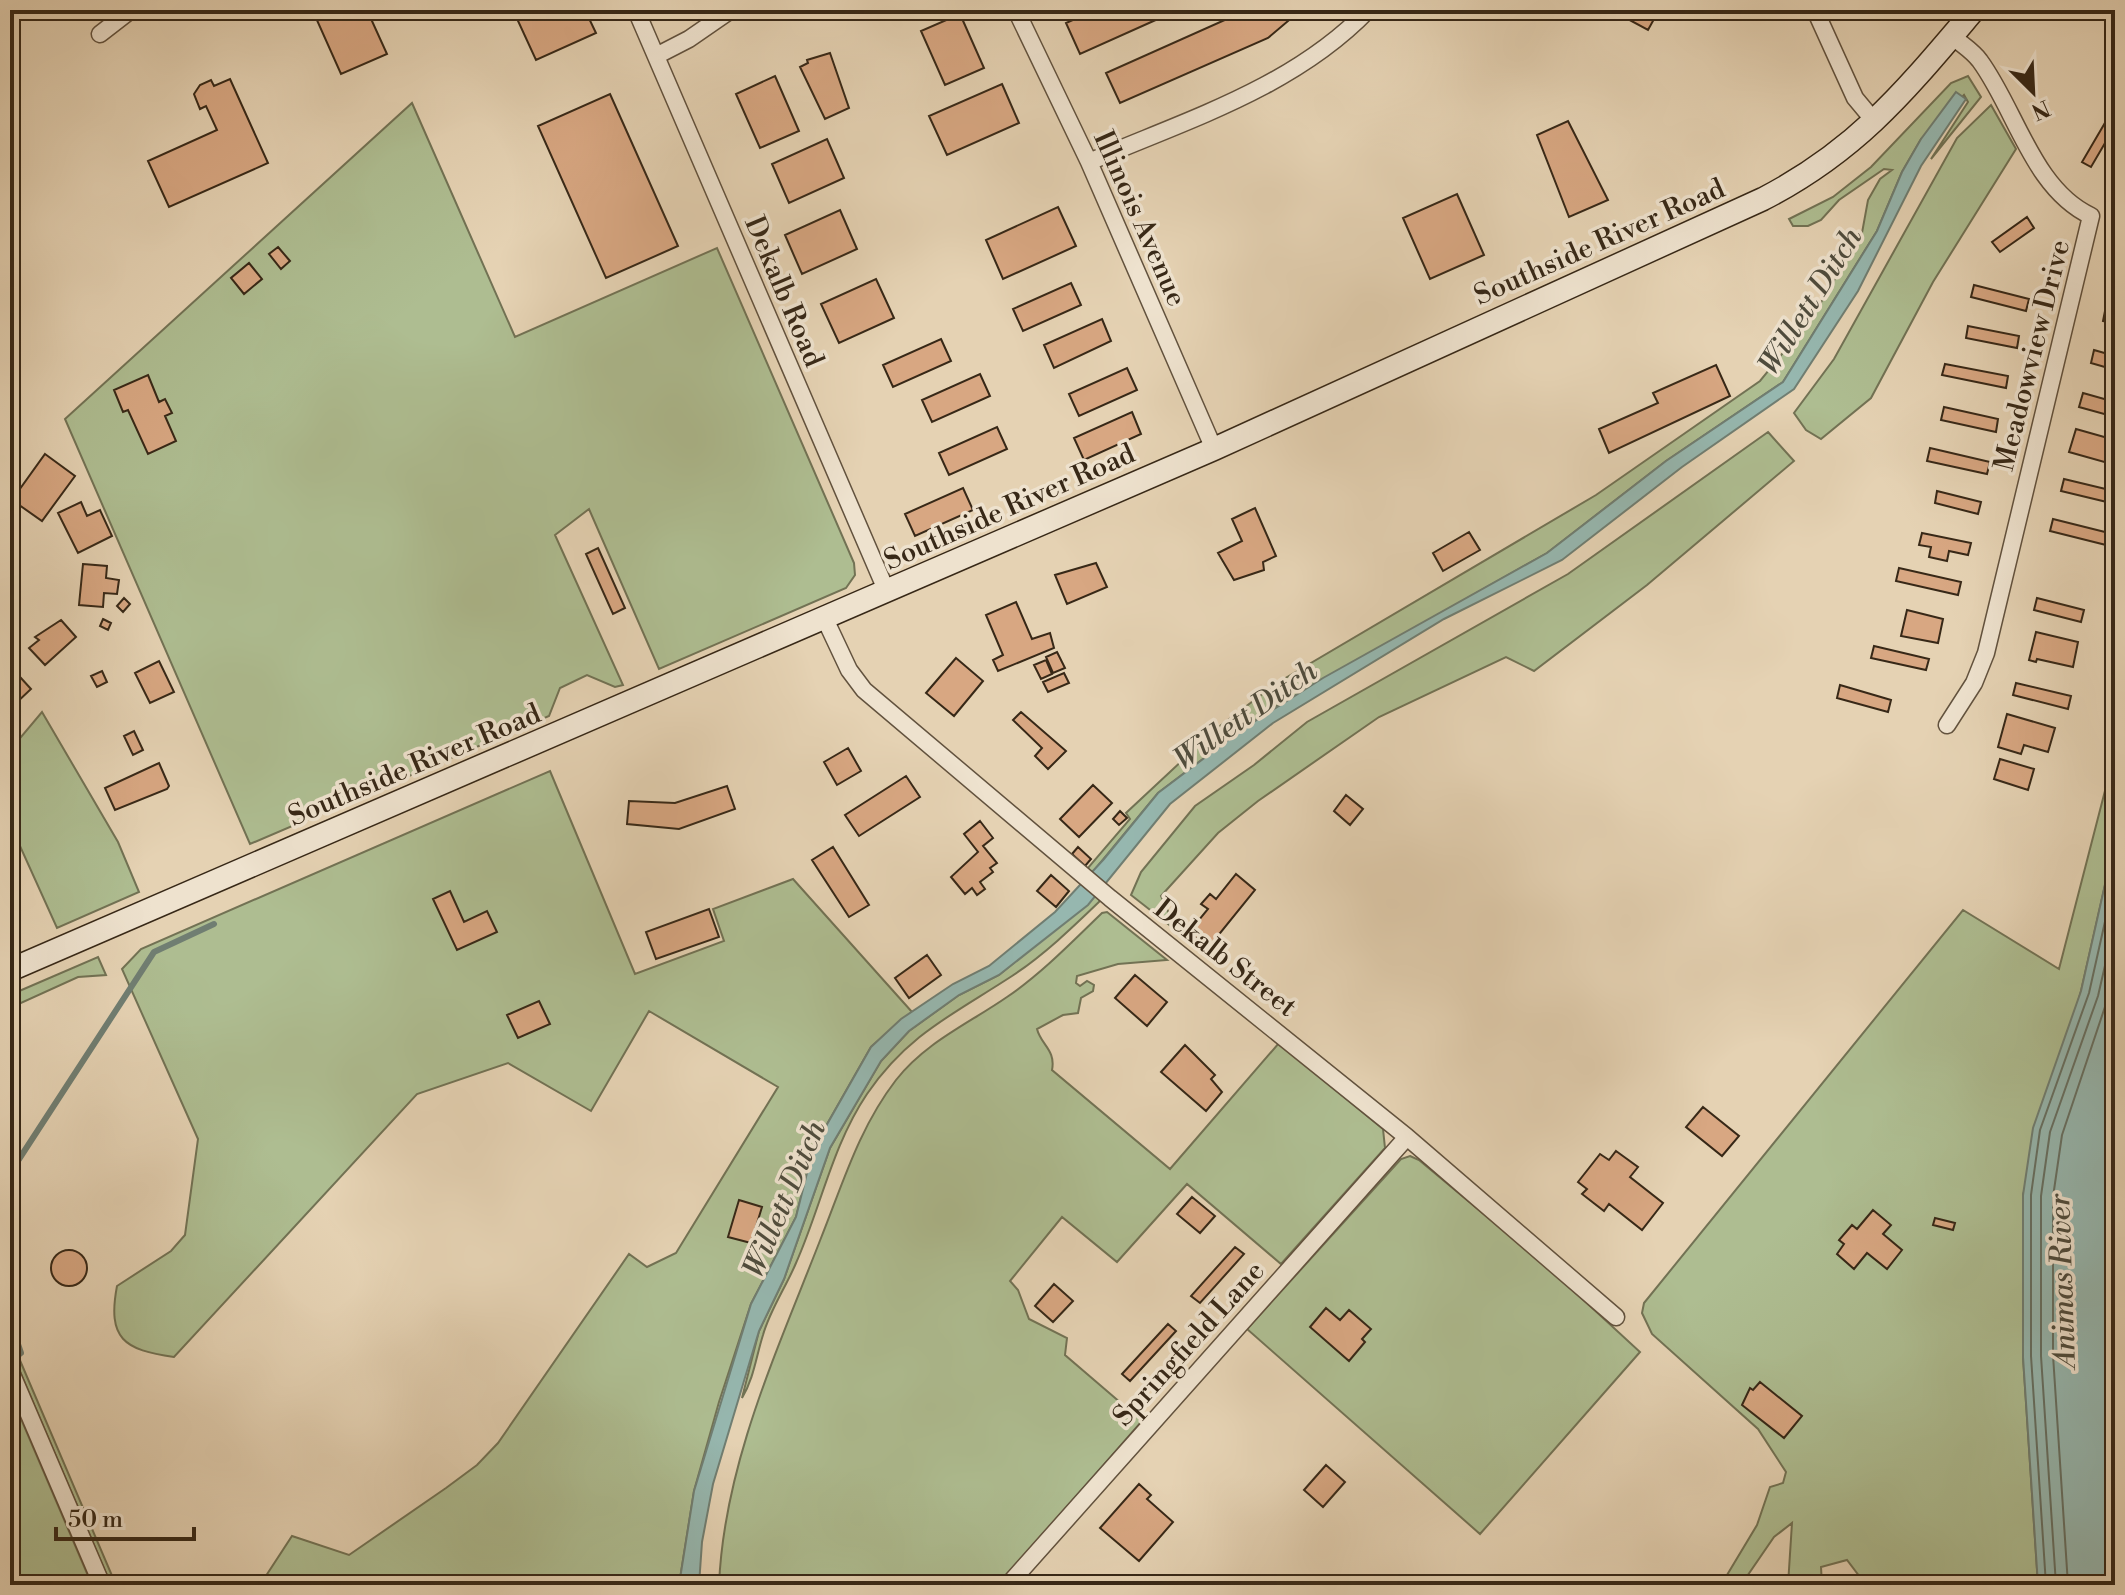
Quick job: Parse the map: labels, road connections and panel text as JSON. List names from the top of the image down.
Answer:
{
  "streets": {
    "main road": ["Southside River Road"],
    "street": [
      "Illinois Avenue",
      "Dekalb Road",
      "Meadowview Drive",
      "Dekalb Street",
      "Springfield Lane"
    ]
  },
  "crossings": [
    ["Illinois Avenue", "Southside River Road"],
    ["Southside River Road", "Dekalb Road"],
    ["Southside River Road", "Meadowview Drive"],
    ["Southside River Road", "Dekalb Street"],
    ["Dekalb Street", "Springfield Lane"]
  ],
  "water": ["Willett Ditch", "Animas River"],
  "scale_bar": "50 m",
  "north": "bottom right"
}
